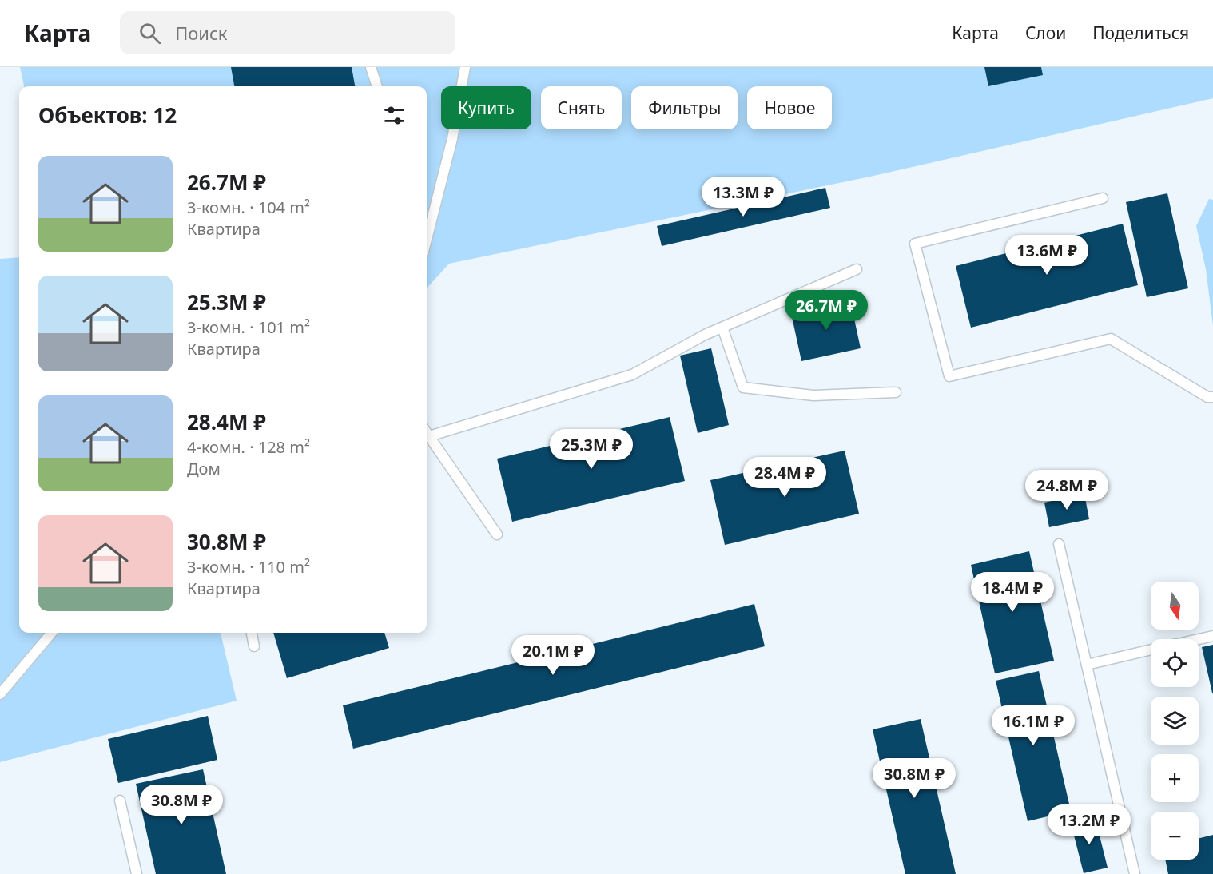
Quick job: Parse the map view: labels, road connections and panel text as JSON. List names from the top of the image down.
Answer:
{
  "north": "bottom",
  "page": {
    "header": "Карта",
    "search": "Поиск",
    "nav": ["Карта", "Слои", "Поделиться"],
    "chip": [
      "Купить",
      "Снять",
      "Фильтры",
      "Новое"
    ],
    "heading": "Объектов: 12",
    "list": [
      {
        "name": "26.7M ₽",
        "note": "3-комн. · 104 m² · Квартира"
      },
      {
        "name": "25.3M ₽",
        "note": "3-комн. · 101 m² · Квартира"
      },
      {
        "name": "28.4M ₽",
        "note": "4-комн. · 128 m² · Дом"
      },
      {
        "name": "30.8M ₽",
        "note": "3-комн. · 110 m² · Квартира"
      }
    ],
    "price": [
      "13.3M ₽",
      "13.6M ₽",
      "26.7M ₽",
      "25.3M ₽",
      "28.4M ₽",
      "24.8M ₽",
      "18.4M ₽",
      "20.1M ₽",
      "16.1M ₽",
      "30.8M ₽",
      "30.8M ₽",
      "13.2M ₽"
    ],
    "map_buttons": ["+", "−"]
  }
}
